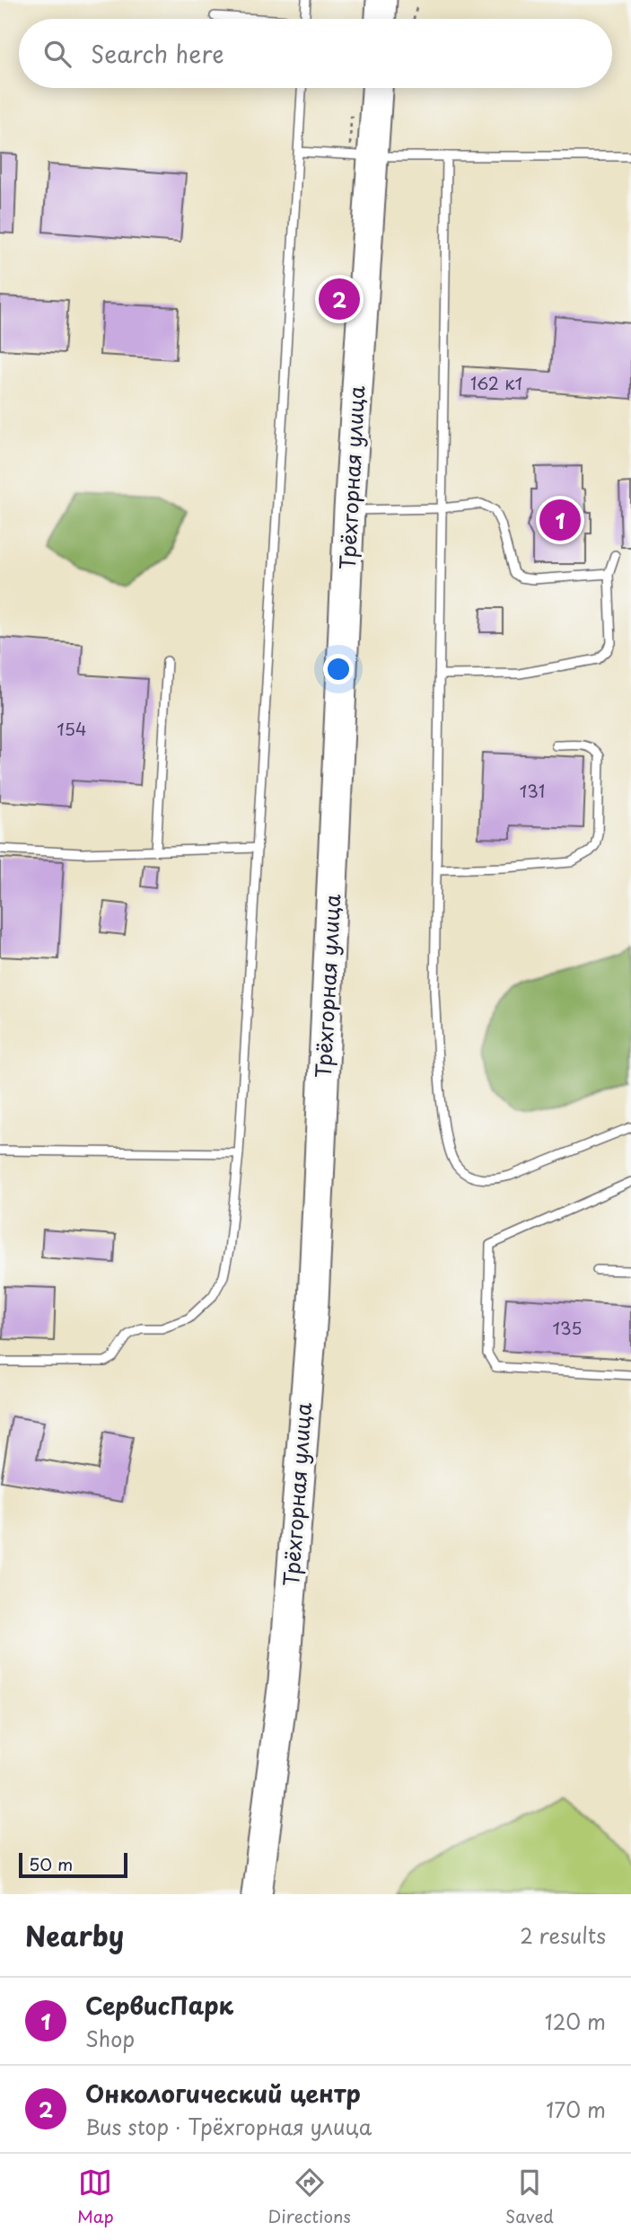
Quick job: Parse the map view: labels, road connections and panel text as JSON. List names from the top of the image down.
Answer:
{
  "streets": {
    "highway": ["Трёхгорная улица"]
  },
  "house_numbers": [
    "162 к1",
    "154",
    "131",
    "135"
  ],
  "scale_bar": "50 m",
  "page": {
    "search": "Search here",
    "pins": ["2", "1"],
    "scale": "50 m",
    "heading": ["Nearby", "2 results"],
    "list": [
      {
        "mark": "1",
        "name": "СервисПарк",
        "note": "Shop",
        "value": "120 m"
      },
      {
        "mark": "2",
        "name": "Онкологический центр",
        "note": "Bus stop · Трёхгорная улица",
        "value": "170 m"
      }
    ],
    "nav": ["Map", "Directions", "Saved"]
  }
}
